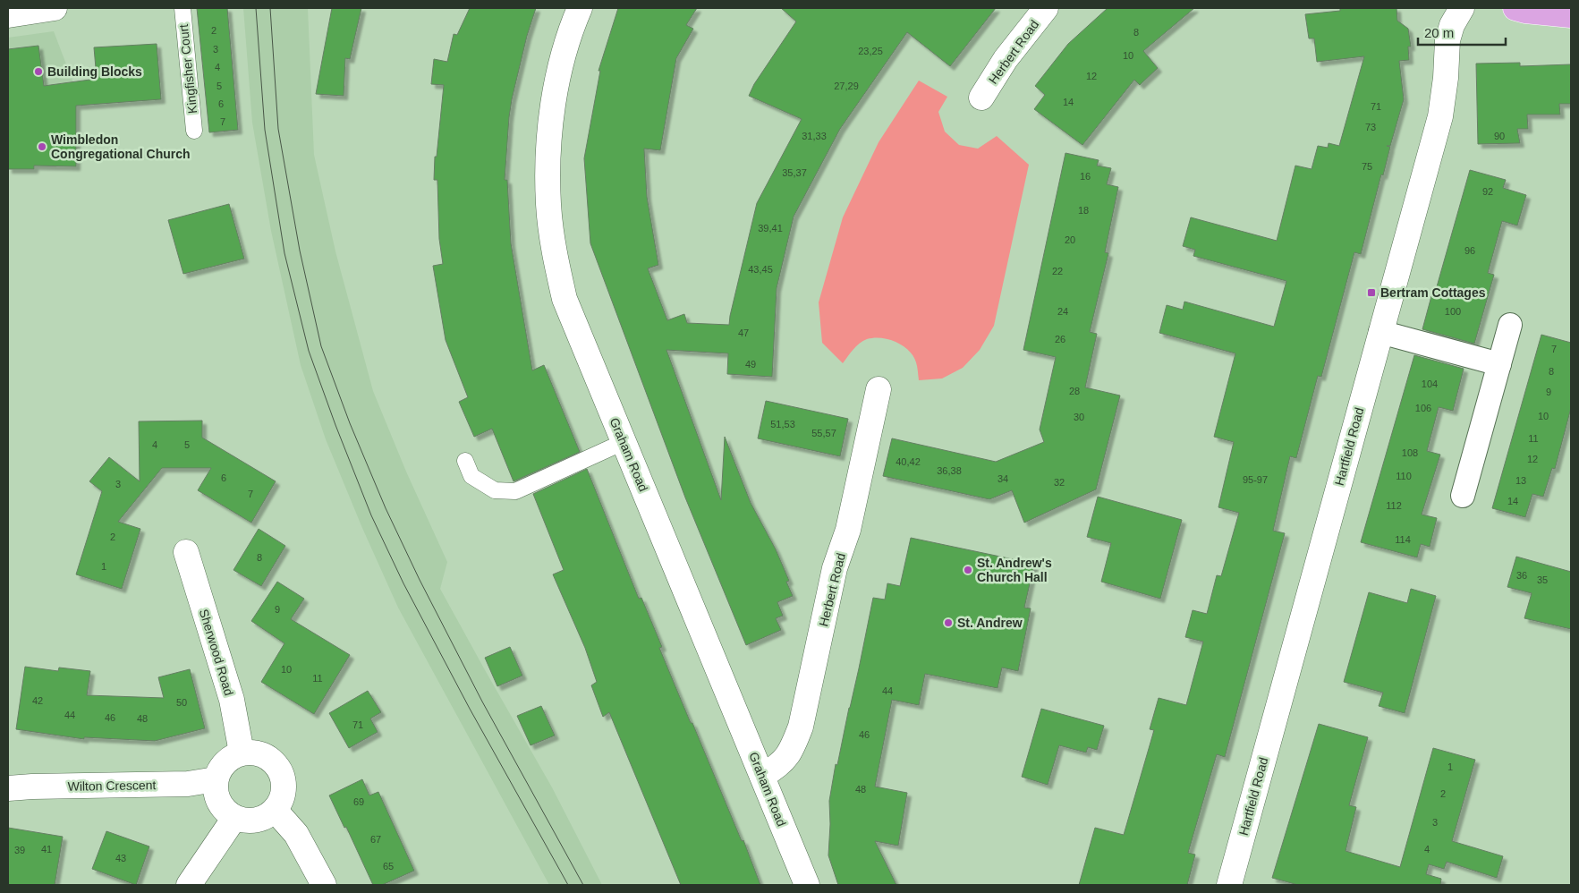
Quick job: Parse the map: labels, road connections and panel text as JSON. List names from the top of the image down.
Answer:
{
  "streets": {
    "street": [
      "Herbert Road",
      "Hartfield Road",
      "Graham Road",
      "Sherwood Road",
      "Wilton Crescent"
    ],
    "lane": ["Kingfisher Court"]
  },
  "crossings": [
    ["Herbert Road", "Graham Road"],
    ["Sherwood Road", "Wilton Crescent"]
  ],
  "places": {
    "other": [
      "Building Blocks",
      "Wimbledon Congregational Church",
      "St. Andrew's Church Hall",
      "St. Andrew"
    ],
    "transit": ["Bertram Cottages"]
  },
  "house_numbers": [
    "2",
    "8",
    "3",
    "23,25",
    "10",
    "4",
    "12",
    "5",
    "27,29",
    "14",
    "6",
    "71",
    "7",
    "73",
    "31,33",
    "90",
    "75",
    "35,37",
    "16",
    "92",
    "18",
    "39,41",
    "20",
    "96",
    "43,45",
    "22",
    "24",
    "100",
    "47",
    "26",
    "7",
    "49",
    "8",
    "104",
    "28",
    "9",
    "106",
    "10",
    "30",
    "51,53",
    "55,57",
    "11",
    "4",
    "5",
    "108",
    "12",
    "40,42",
    "36,38",
    "110",
    "6",
    "34",
    "95-97",
    "13",
    "32",
    "3",
    "7",
    "14",
    "112",
    "2",
    "114",
    "8",
    "1",
    "36",
    "35",
    "9",
    "10",
    "11",
    "44",
    "42",
    "50",
    "44",
    "46",
    "48",
    "71",
    "46",
    "1",
    "48",
    "2",
    "69",
    "3",
    "67",
    "41",
    "4",
    "39",
    "43",
    "65"
  ],
  "scale_bar": "20 m"
}
